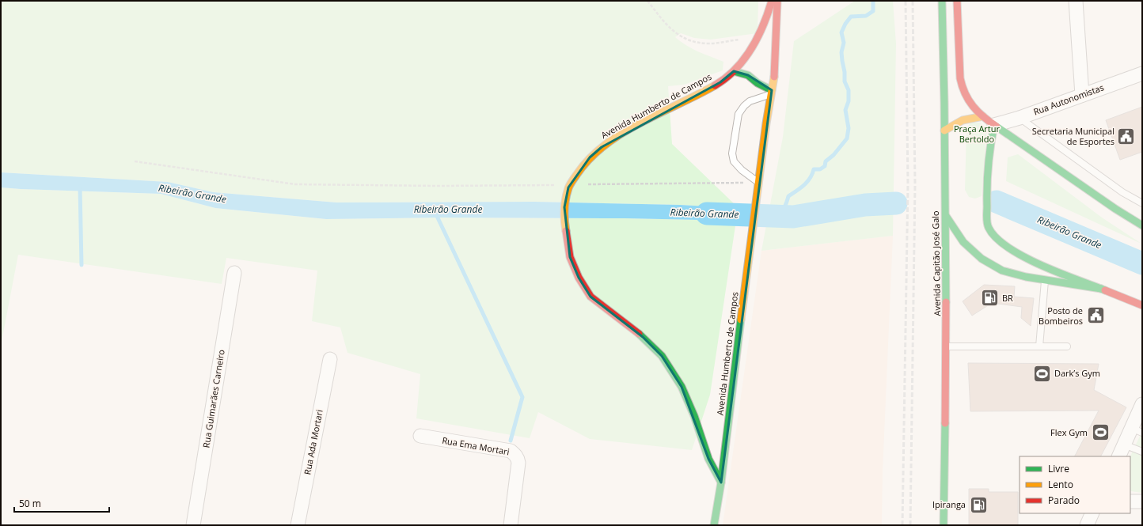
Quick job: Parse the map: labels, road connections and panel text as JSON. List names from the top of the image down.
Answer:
{
  "streets": {
    "main road": ["Avenida Humberto de Campos", "Avenida Capitão José Galo"],
    "street": [
      "Rua Autonomistas",
      "Rua Guimarães Carneiro",
      "Rua Ada Mortari",
      "Rua Ema Mortari"
    ]
  },
  "water": ["Ribeirão Grande"],
  "parks": ["Praça Artur Bertoldo"],
  "places": {
    "public building": ["Secretaria Municipal de Esportes", "Posto de Bombeiros"],
    "fuel station": ["BR", "Ipiranga"],
    "sports": ["Dark’s Gym", "Flex Gym"]
  },
  "legend": ["Livre", "Lento", "Parado"],
  "scale_bar": "50 m"
}
